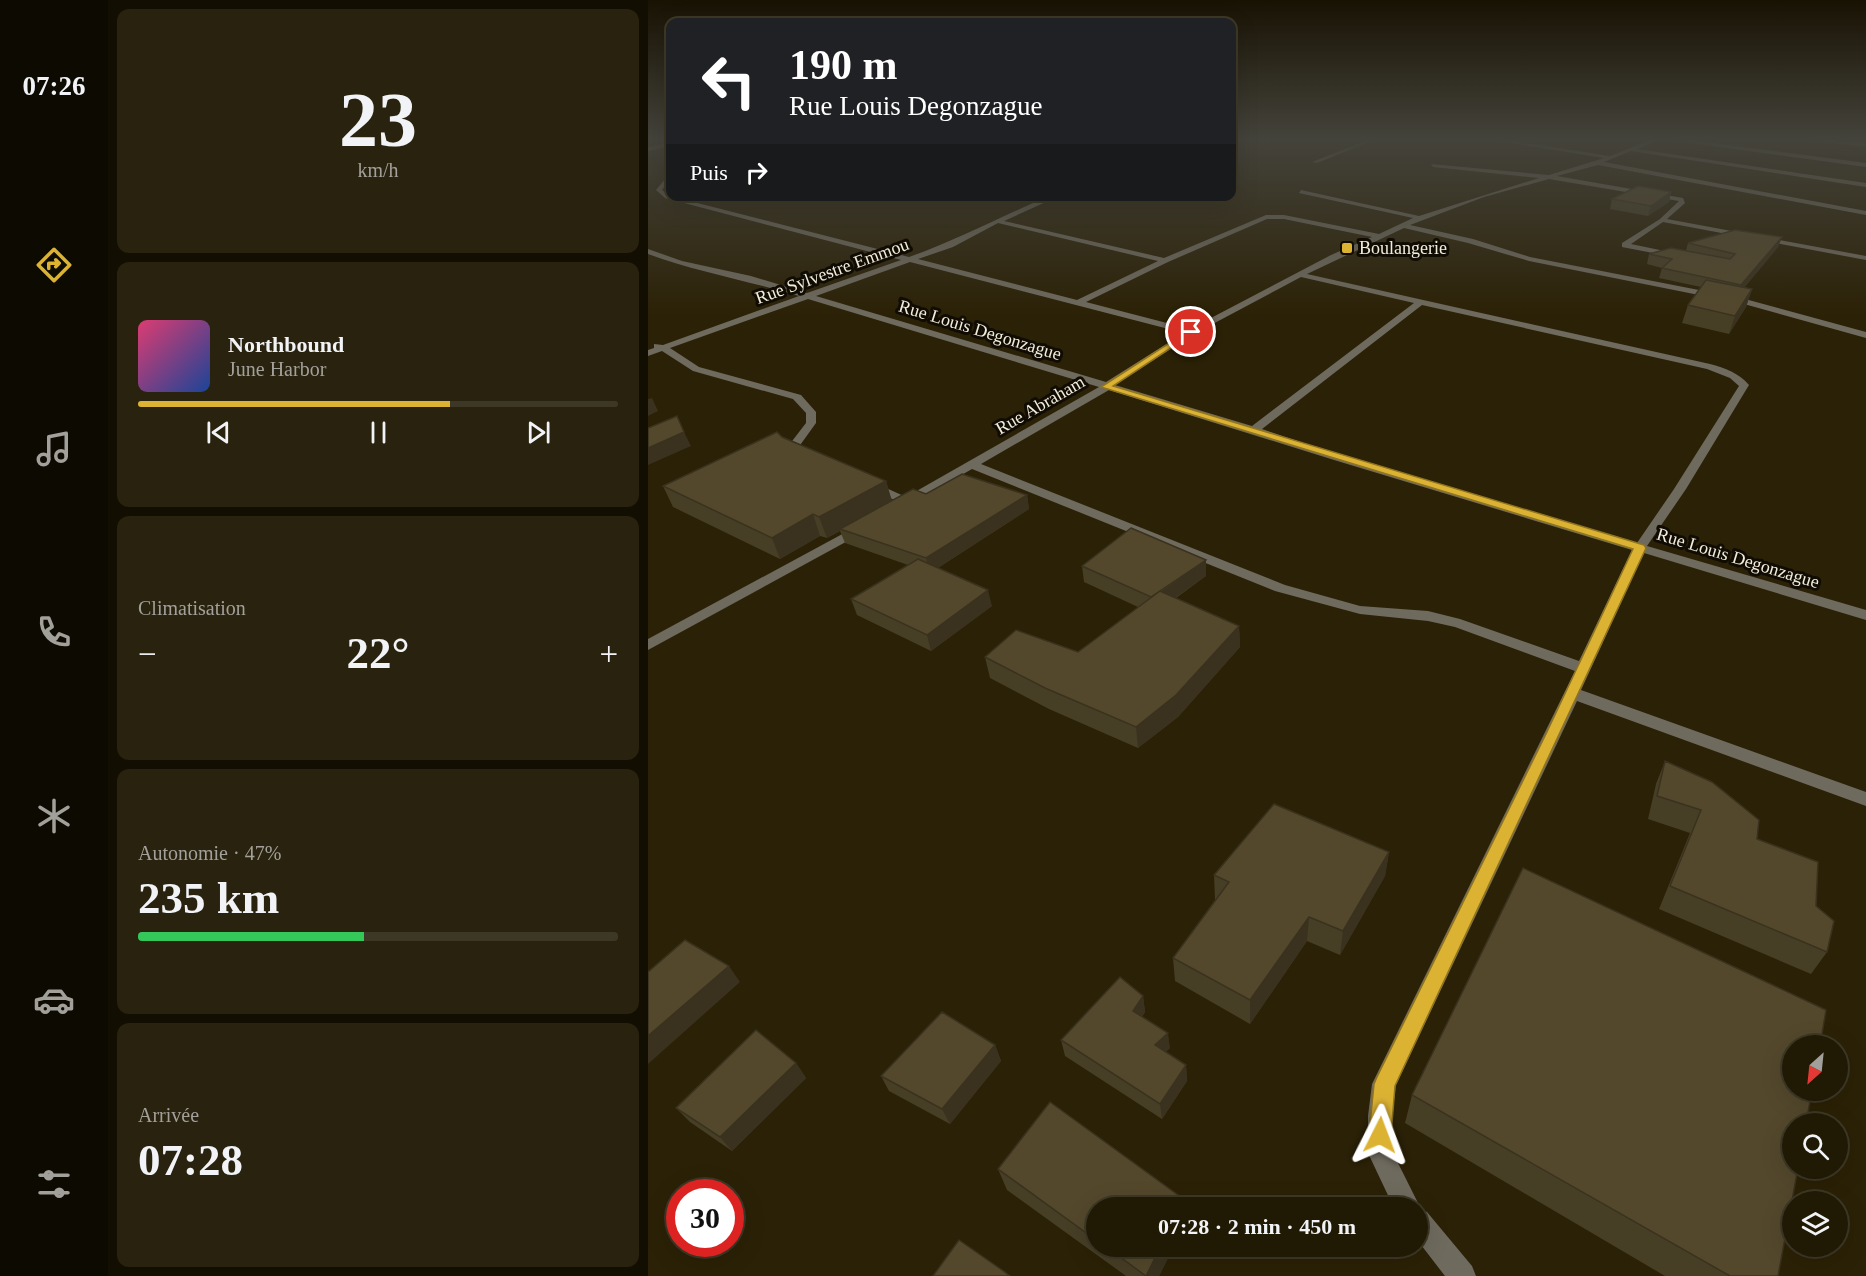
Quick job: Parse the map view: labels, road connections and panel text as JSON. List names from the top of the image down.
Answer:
{
  "streets": {
    "street": ["Rue Sylvestre Emmou", "Rue Louis Degonzague", "Rue Abraham"]
  },
  "crossings": [
    ["Rue Sylvestre Emmou", "Rue Louis Degonzague"],
    ["Rue Louis Degonzague", "Rue Abraham"]
  ],
  "places": {
    "transit": ["Boulangerie"]
  },
  "north": "bottom left",
  "page": {
    "tabs": "07:26",
    "tile": [
      ["23", "km/h"],
      "Climatisation",
      ["Autonomie · 47%", "235 km"],
      ["Arrivée", "07:28"]
    ],
    "turn": ["190 m", "Rue Louis Degonzague"],
    "then": "Puis",
    "song": ["Northbound", "June Harbor"],
    "heat": ["−", "22°", "+"],
    "limit": "30",
    "trip": "07:28 · 2 min · 450 m"
  }
}
